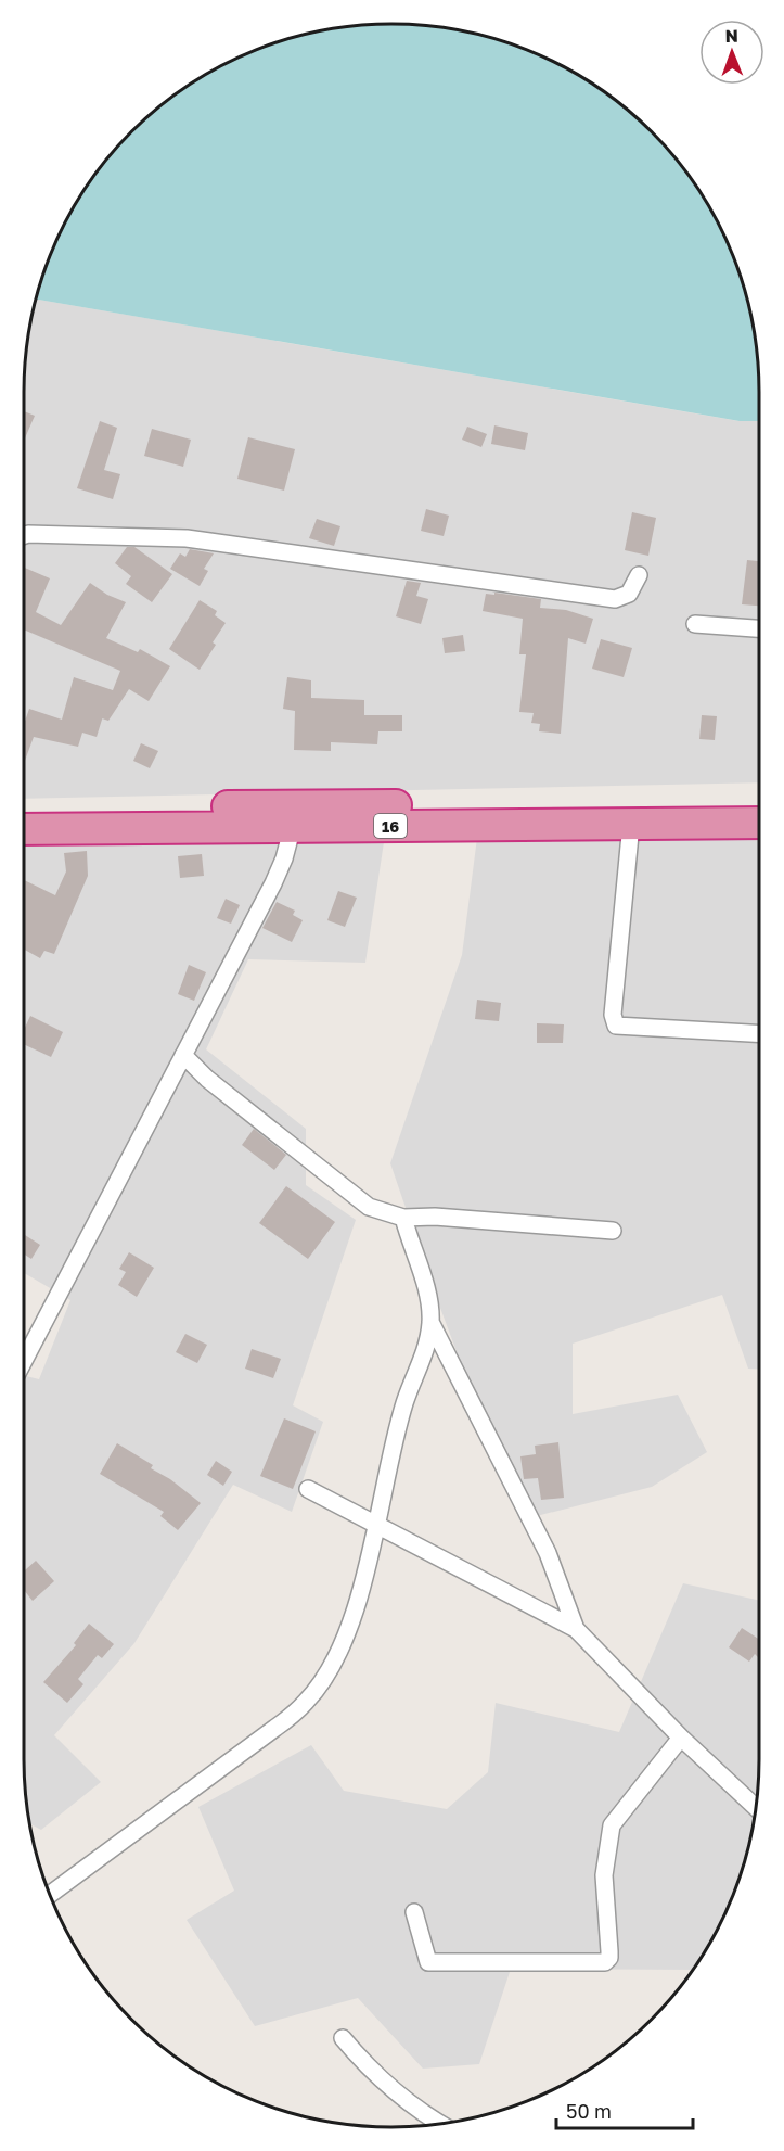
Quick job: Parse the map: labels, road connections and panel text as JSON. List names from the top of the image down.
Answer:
{
  "streets": {
    "highway": ["16"]
  },
  "scale_bar": "50 m",
  "north": "top"
}
